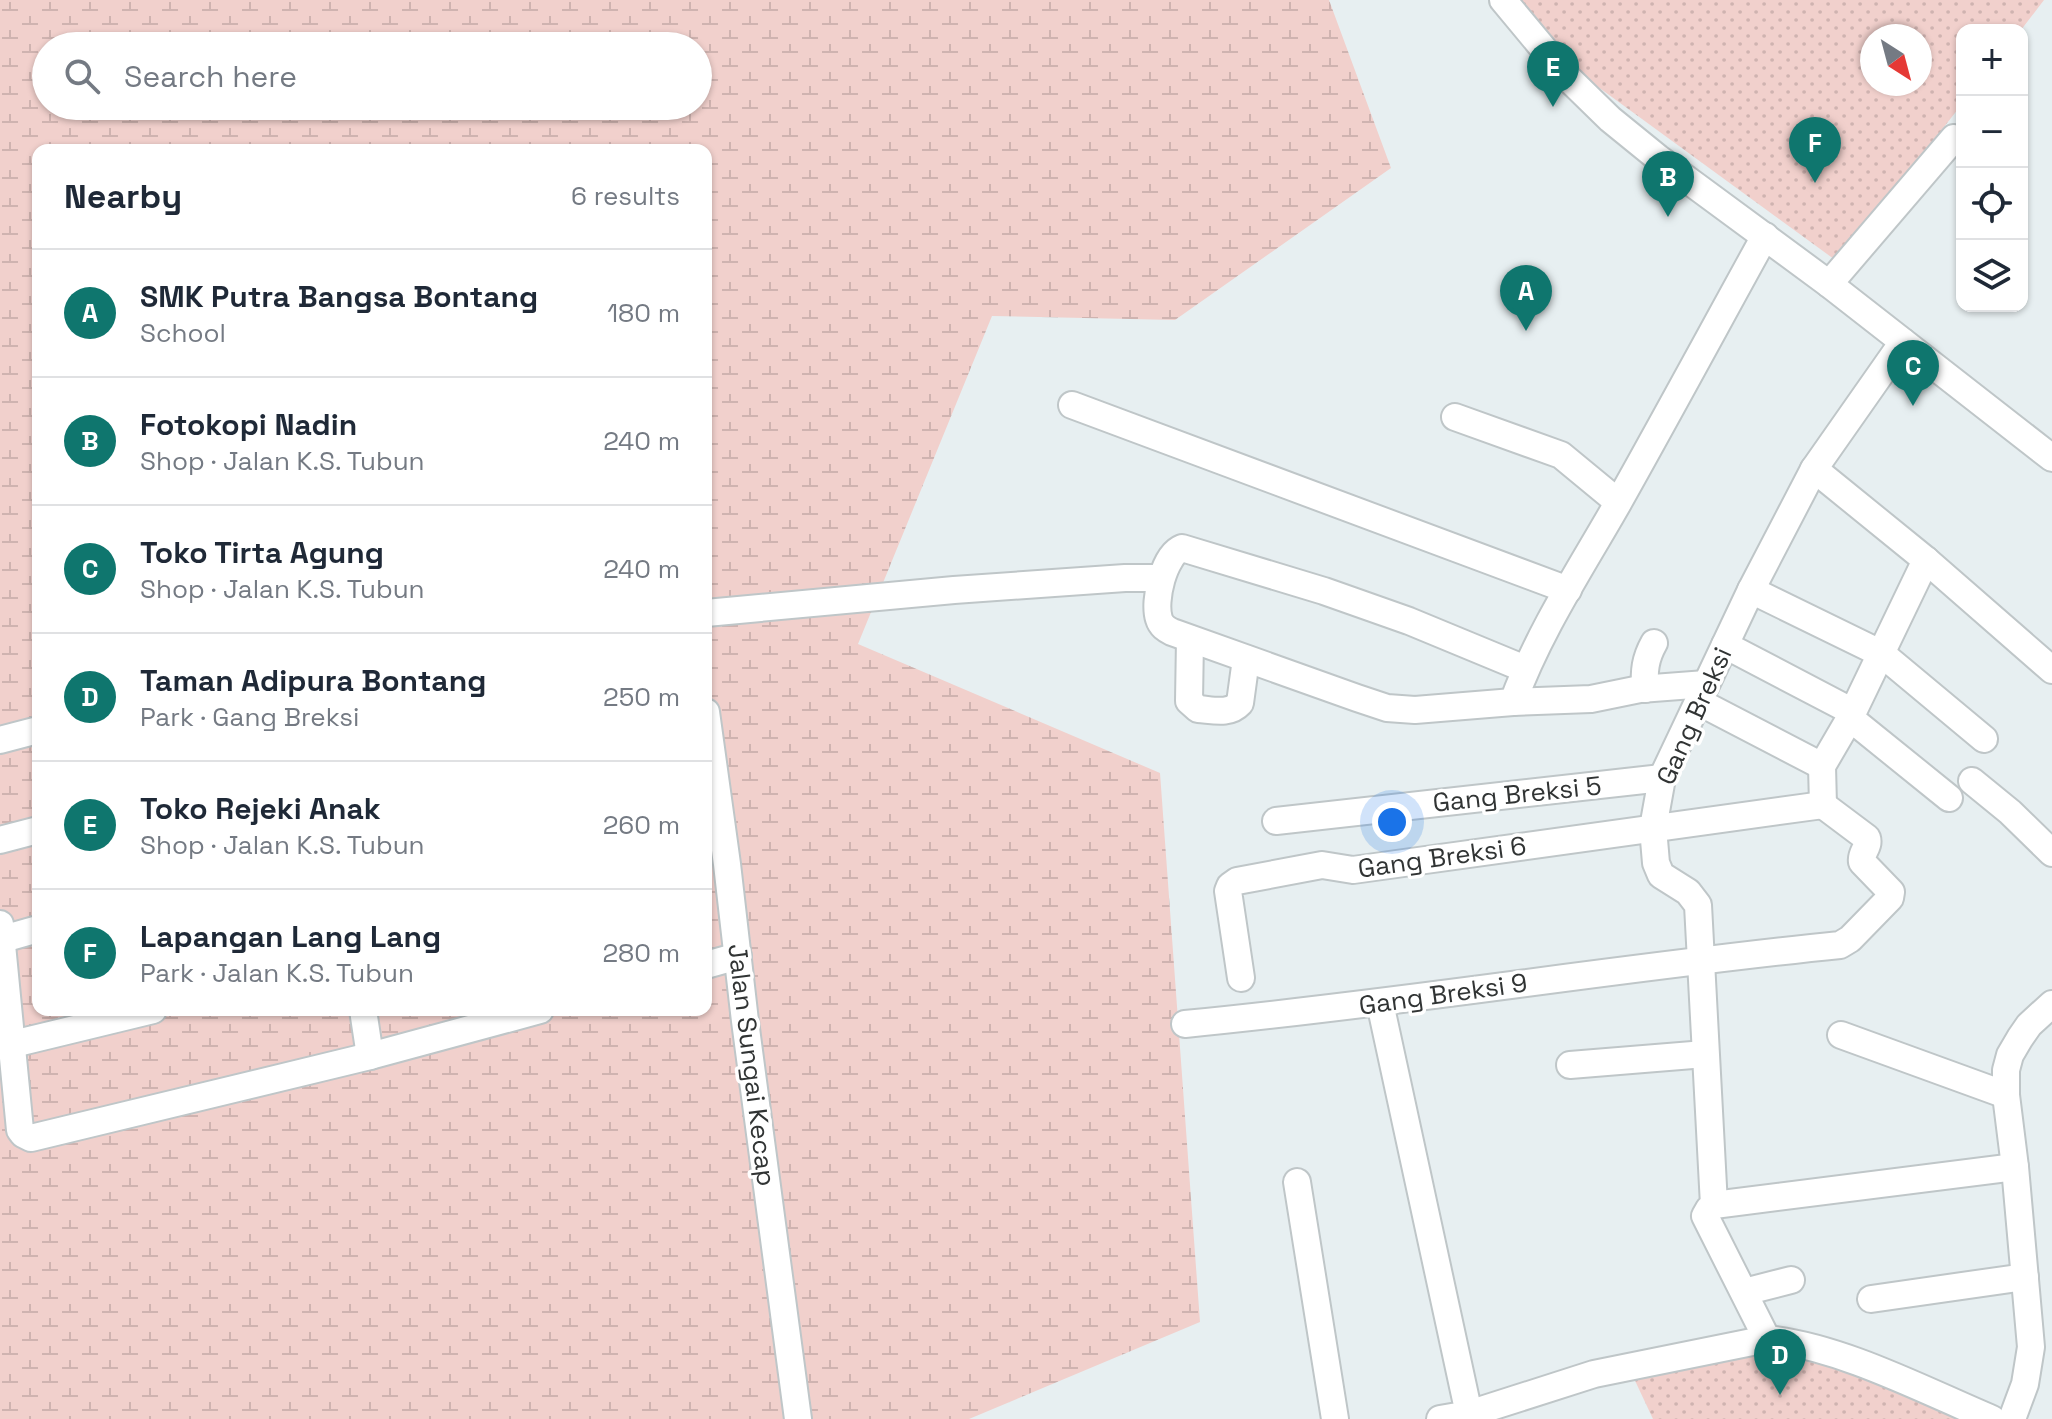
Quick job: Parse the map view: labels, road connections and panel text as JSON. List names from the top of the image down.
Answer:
{
  "streets": {
    "street": [
      "Gang Breksi",
      "Gang Breksi 5",
      "Gang Breksi 6",
      "Gang Breksi 9",
      "Jalan Sungai Kecap"
    ]
  },
  "crossings": [
    ["Gang Breksi", "Gang Breksi 5"],
    ["Gang Breksi", "Gang Breksi 6"],
    ["Gang Breksi", "Gang Breksi 9"]
  ],
  "north": "bottom right",
  "page": {
    "map_buttons": ["+", "−"],
    "search": "Search here",
    "pins": [
      "E",
      "F",
      "B",
      "A",
      "C",
      "D"
    ],
    "heading": ["Nearby", "6 results"],
    "list": [
      {
        "mark": "A",
        "name": "SMK Putra Bangsa Bontang",
        "note": "School",
        "value": "180 m"
      },
      {
        "mark": "B",
        "name": "Fotokopi Nadin",
        "note": "Shop · Jalan K.S. Tubun",
        "value": "240 m"
      },
      {
        "mark": "C",
        "name": "Toko Tirta Agung",
        "note": "Shop · Jalan K.S. Tubun",
        "value": "240 m"
      },
      {
        "mark": "D",
        "name": "Taman Adipura Bontang",
        "note": "Park · Gang Breksi",
        "value": "250 m"
      },
      {
        "mark": "E",
        "name": "Toko Rejeki Anak",
        "note": "Shop · Jalan K.S. Tubun",
        "value": "260 m"
      },
      {
        "mark": "F",
        "name": "Lapangan Lang Lang",
        "note": "Park · Jalan K.S. Tubun",
        "value": "280 m"
      }
    ]
  }
}
